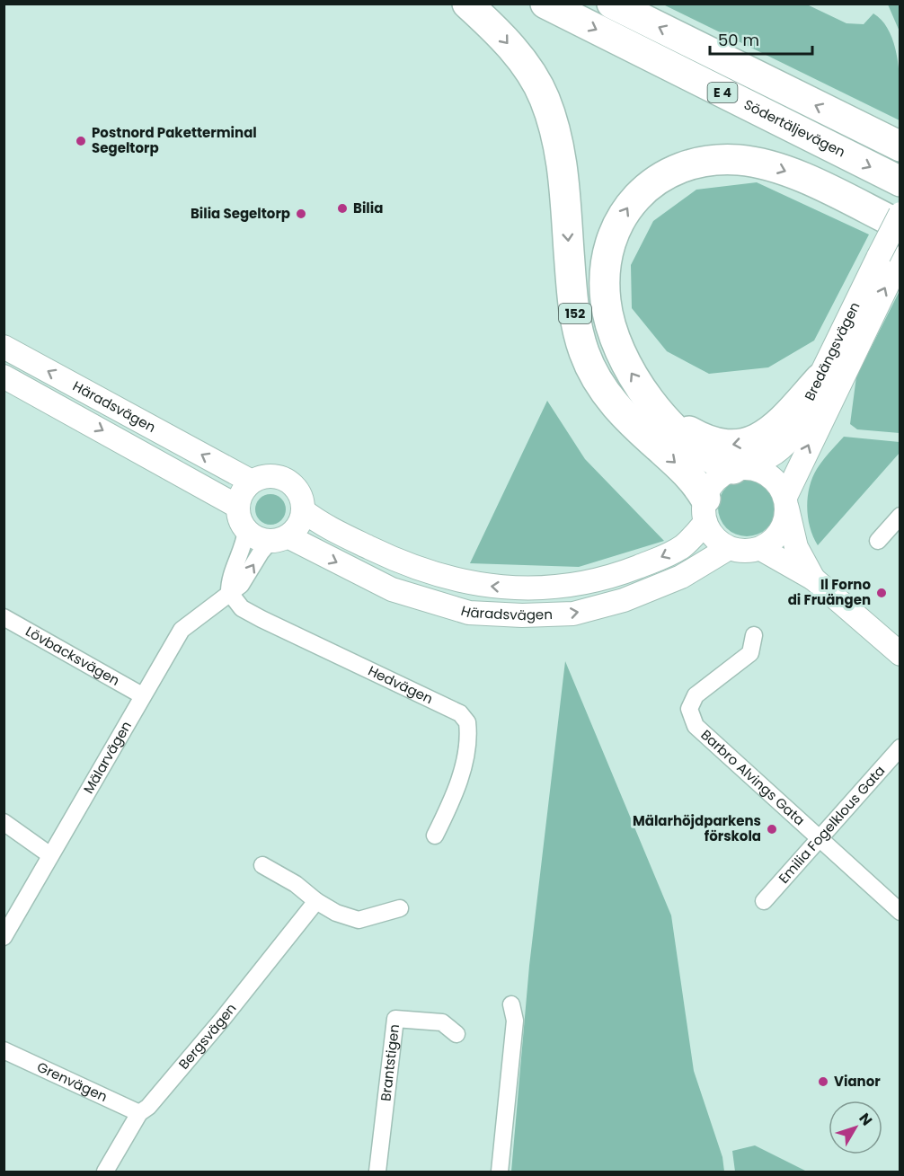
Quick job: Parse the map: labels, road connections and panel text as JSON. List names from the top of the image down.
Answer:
{
  "streets": {
    "highway": ["E 4", "Södertäljevägen", "152"],
    "main road": ["Bredängsvägen", "Häradsvägen"],
    "street": [
      "Lövbacksvägen",
      "Hedvägen",
      "Mälarvägen",
      "Barbro Alvings Gata",
      "Emilia Fogelklous Gata",
      "Bergsvägen",
      "Brantstigen",
      "Grenvägen"
    ]
  },
  "crossings": [
    ["152", "Bredängsvägen"],
    ["152", "Häradsvägen"],
    ["Bredängsvägen", "Häradsvägen"],
    ["Häradsvägen", "Mälarvägen"],
    ["Lövbacksvägen", "Mälarvägen"],
    ["Hedvägen", "Mälarvägen"],
    ["Barbro Alvings Gata", "Emilia Fogelklous Gata"],
    ["Bergsvägen", "Grenvägen"]
  ],
  "places": [
    "Postnord Paketterminal Segeltorp",
    "Bilia",
    "Bilia Segeltorp",
    "Il Forno di Fruängen",
    "Mälarhöjdparkens förskola",
    "Vianor"
  ],
  "scale_bar": "50 m",
  "north": "top right"
}
